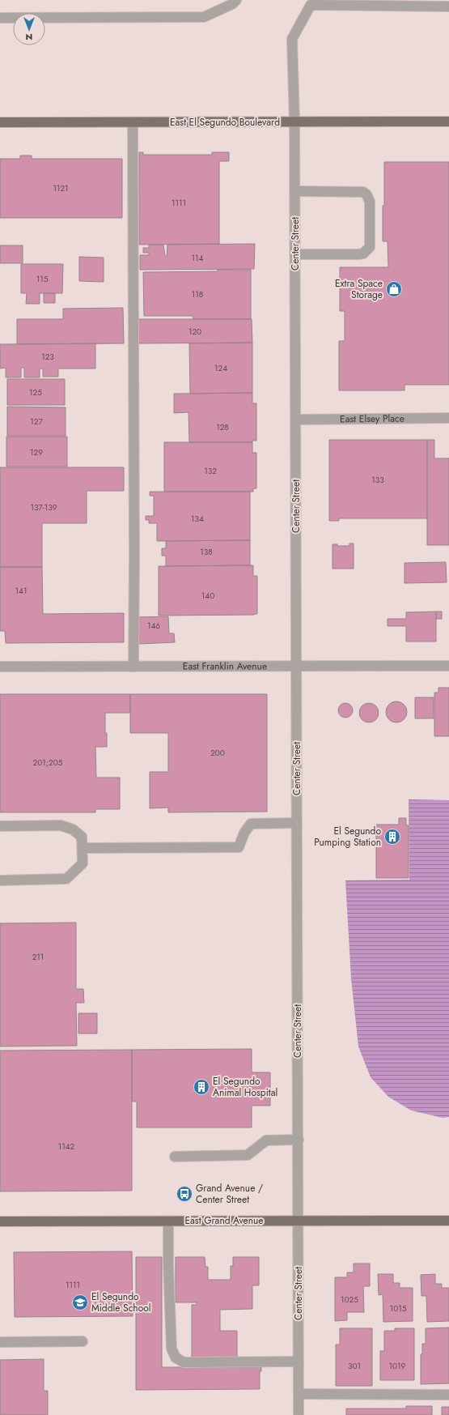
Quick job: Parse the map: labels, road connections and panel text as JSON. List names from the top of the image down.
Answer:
{
  "streets": {
    "main road": ["East El Segundo Boulevard", "East Grand Avenue"],
    "street": ["Center Street", "East Elsey Place", "East Franklin Avenue"]
  },
  "crossings": [
    ["East El Segundo Boulevard", "Center Street"],
    ["Center Street", "East Elsey Place"],
    ["Center Street", "East Franklin Avenue"],
    ["Center Street", "East Grand Avenue"]
  ],
  "places": {
    "shop": ["Extra Space Storage"],
    "building": ["El Segundo Pumping Station", "El Segundo Animal Hospital"],
    "bus stop": ["Grand Avenue / Center Street"],
    "school or university": ["El Segundo Middle School"]
  },
  "house_numbers": [
    "1121",
    "1111",
    "114",
    "115",
    "118",
    "120",
    "123",
    "124",
    "125",
    "127",
    "128",
    "129",
    "132",
    "133",
    "137-139",
    "134",
    "138",
    "141",
    "140",
    "146",
    "200",
    "201;205",
    "211",
    "1142",
    "1111",
    "1025",
    "1015",
    "301",
    "1019"
  ],
  "north": "bottom"
}
